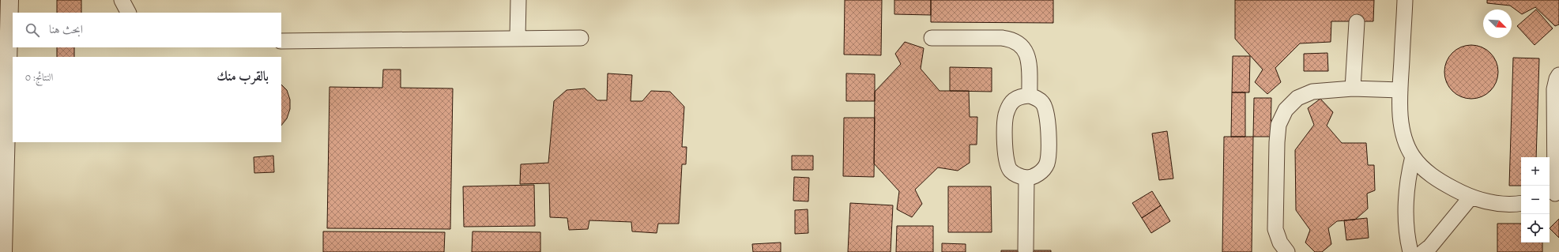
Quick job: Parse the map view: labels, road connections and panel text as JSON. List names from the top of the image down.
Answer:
{
  "north": "bottom right",
  "page": {
    "search": "ابحث هنا",
    "heading": ["بالقرب منك", "النتائج: 0"],
    "map_buttons": ["+", "−"]
  }
}
